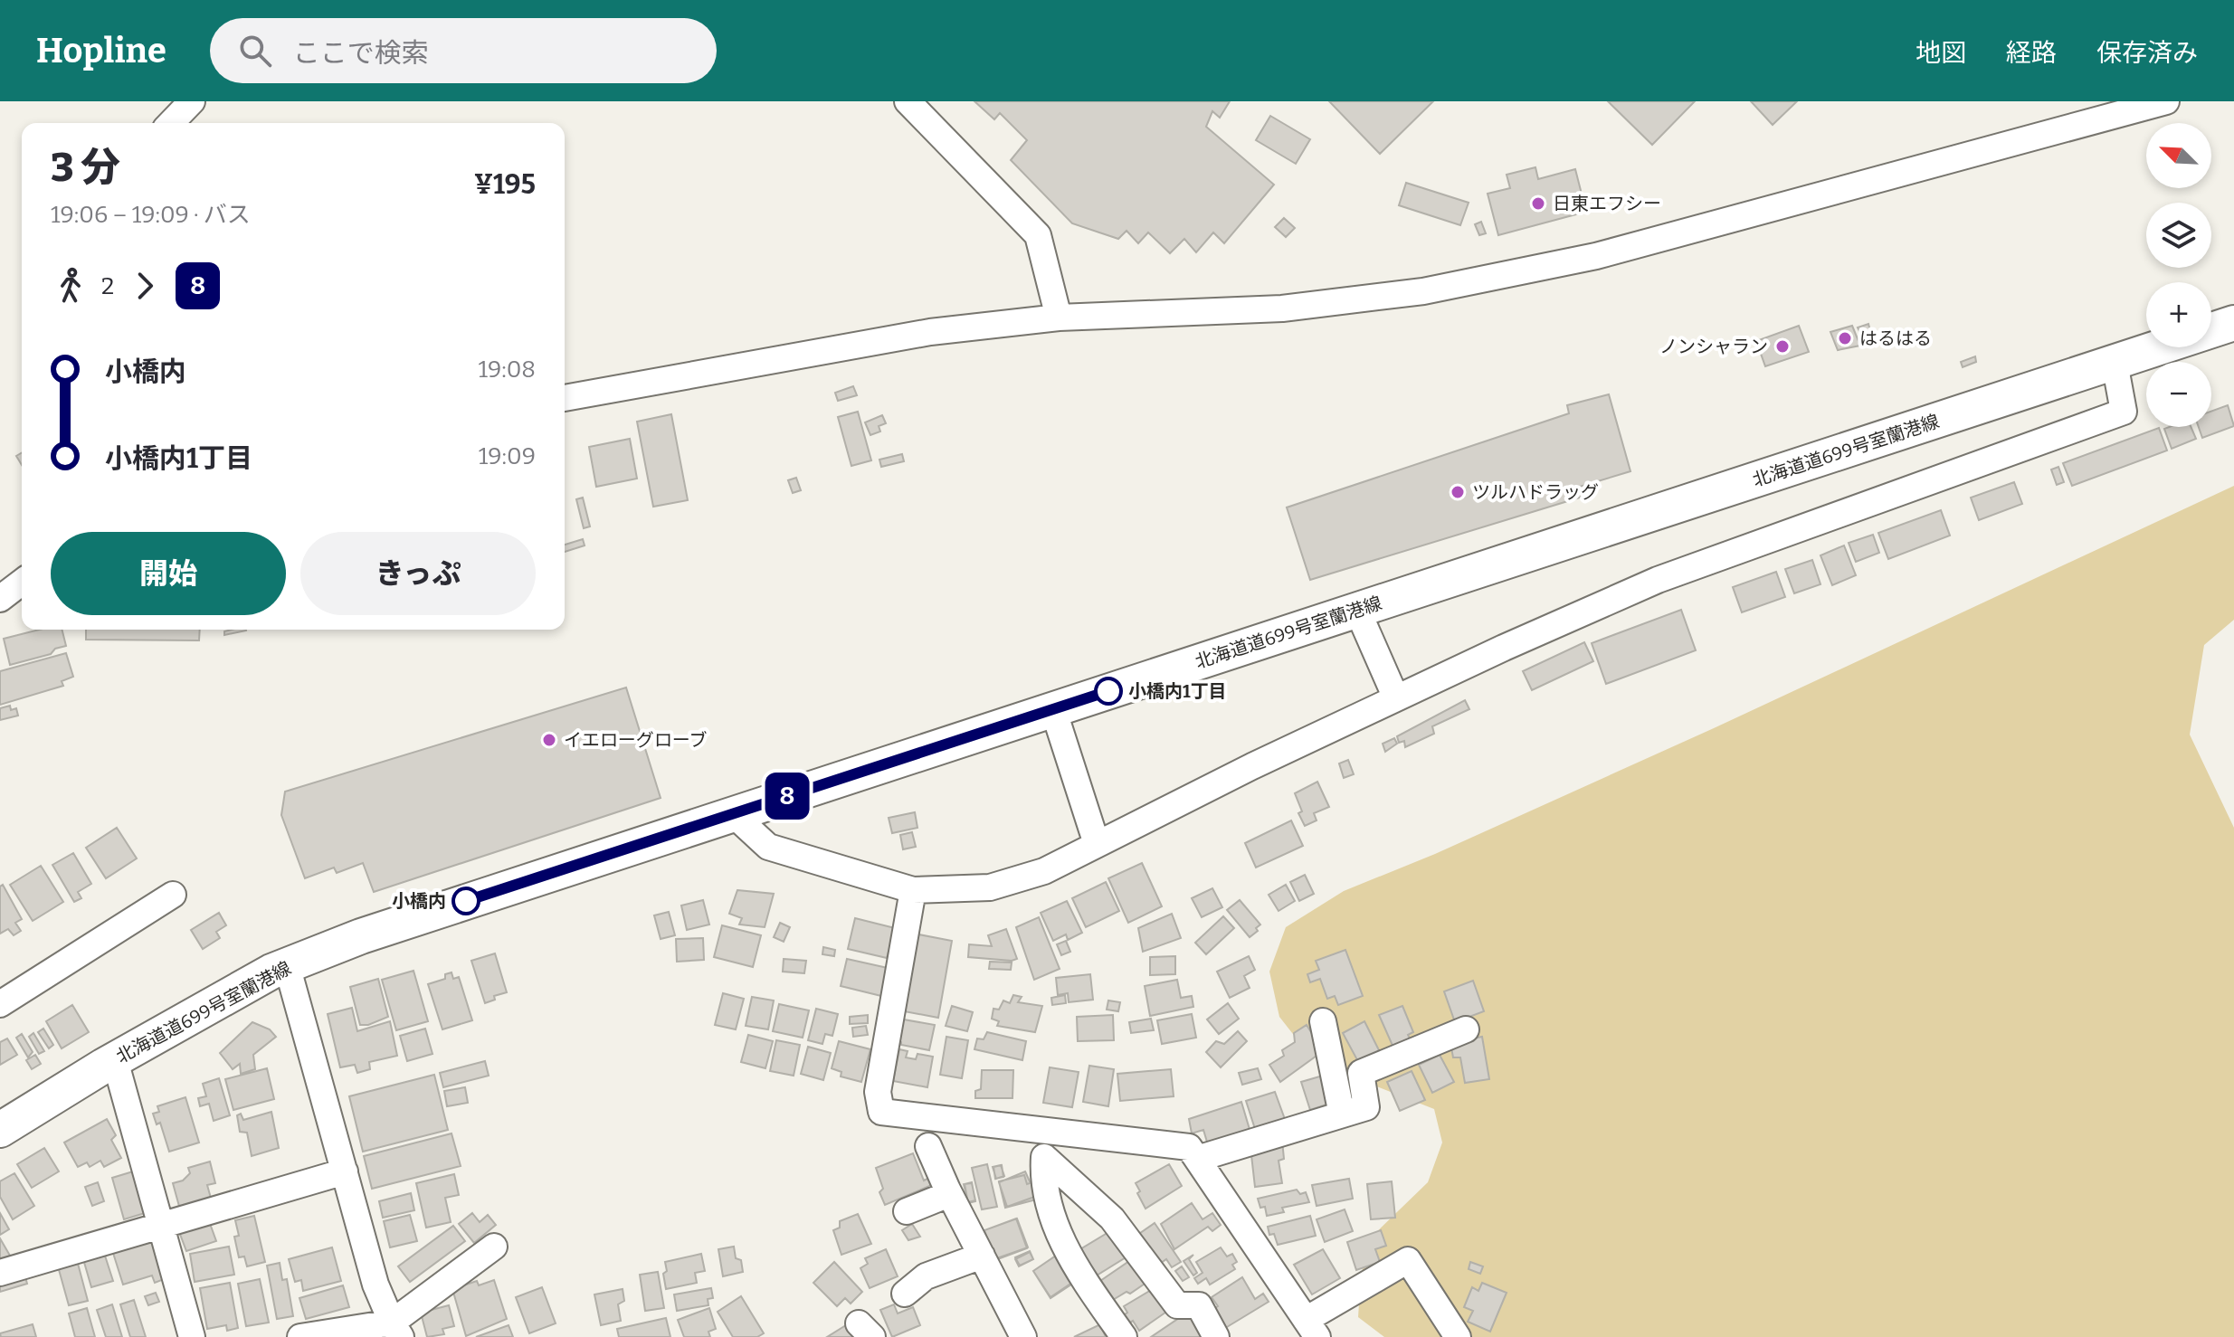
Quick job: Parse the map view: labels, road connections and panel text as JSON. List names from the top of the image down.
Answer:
{
  "streets": {
    "main road": ["北海道道699号室蘭港線"]
  },
  "places": [
    "日東エフシー",
    "はるはる",
    "ノンシャラン",
    "ツルハドラッグ",
    "小橋内1丁目",
    "イエローグローブ",
    "小橋内"
  ],
  "lines": ["bus line 8"],
  "north": "top left",
  "page": {
    "header": "Hopline",
    "search": "ここで検索",
    "nav": ["地図", "経路", "保存済み"],
    "on_map": "8",
    "map_buttons": ["+", "−"],
    "heading": ["3 分", "19:06 – 19:09 · バス", "¥195"],
    "legs": ["2", "8"],
    "list": [
      {
        "name": "小橋内",
        "value": "19:08"
      },
      {
        "name": "小橋内1丁目",
        "value": "19:09"
      }
    ],
    "buttons": ["開始", "きっぷ"]
  }
}
